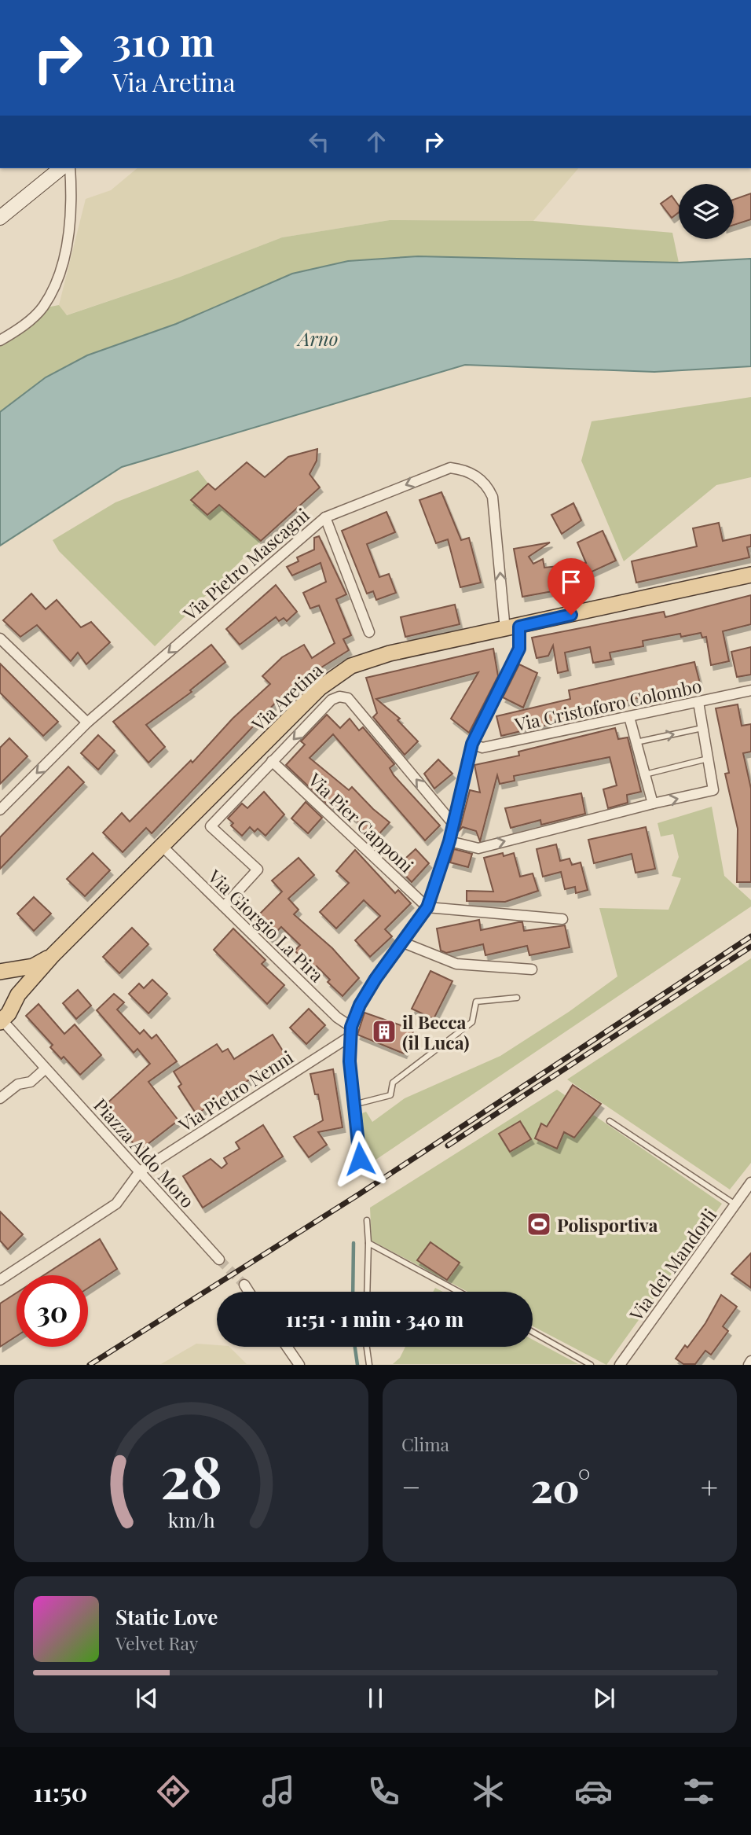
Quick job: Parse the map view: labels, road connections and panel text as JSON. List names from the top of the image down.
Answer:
{
  "streets": {
    "main road": ["Via Aretina"],
    "street": [
      "Via Pietro Mascagni",
      "Via Cristoforo Colombo",
      "Via Pier Capponi",
      "Via Giorgio La Pira",
      "Via Pietro Nenni",
      "Piazza Aldo Moro",
      "Via dei Mandorli"
    ]
  },
  "crossings": [
    ["Via Pietro Mascagni", "Via Aretina"],
    ["Via Pietro Mascagni", "Via Cristoforo Colombo"],
    ["Via Pietro Mascagni", "Via Pier Capponi"],
    ["Via Pietro Mascagni", "Via Giorgio La Pira"],
    ["Via Pietro Mascagni", "Via Pietro Nenni"],
    ["Via Aretina", "Via Giorgio La Pira"],
    ["Via Aretina", "Piazza Aldo Moro"],
    ["Via Giorgio La Pira", "Via Pietro Nenni"],
    ["Via Pietro Nenni", "Piazza Aldo Moro"]
  ],
  "water": ["Arno"],
  "places": {
    "building": ["il Becca (il Luca)"],
    "sports": ["Polisportiva"]
  },
  "page": {
    "turn": ["310 m", "Via Aretina"],
    "limit": "30",
    "trip": "11:51 · 1 min · 340 m",
    "tile": "Clima",
    "heat": ["−", "20°", "+"],
    "song": ["Static Love", "Velvet Ray"],
    "tabs": "11:50",
    "gauge": ["28", "km/h"]
  }
}
